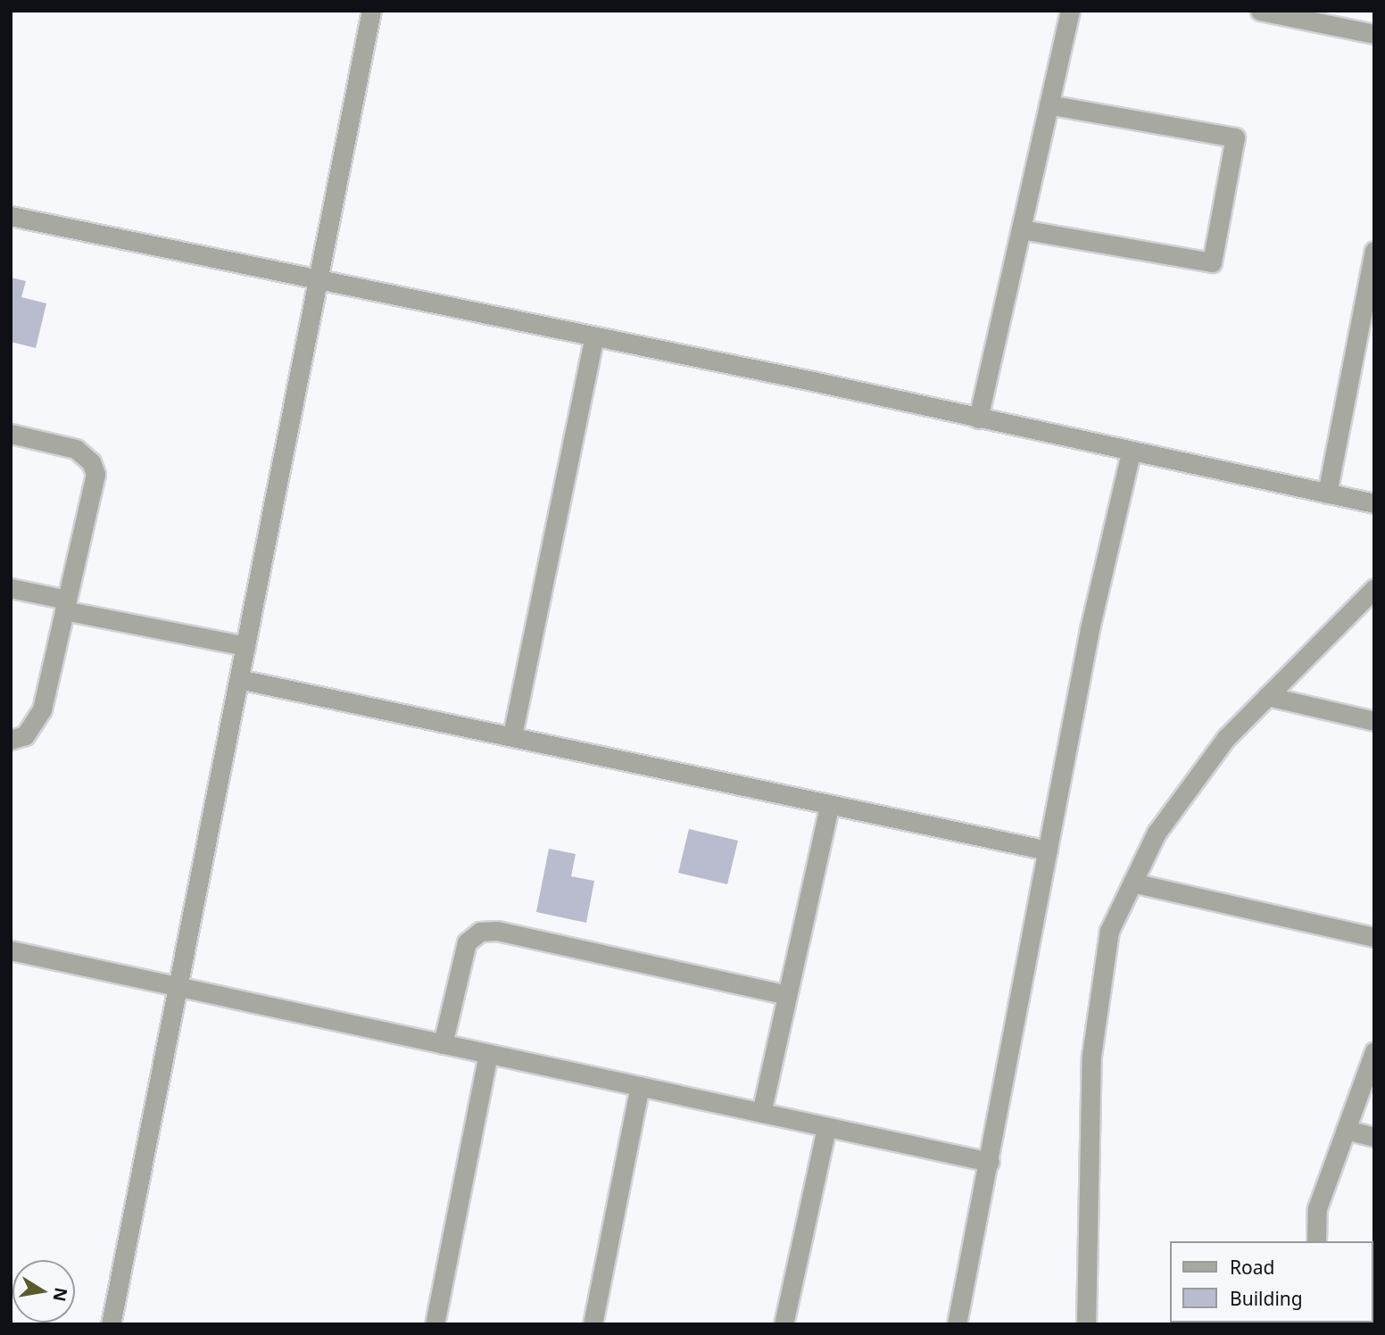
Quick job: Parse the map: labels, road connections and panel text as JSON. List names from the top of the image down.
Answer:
{
  "legend": ["Road", "Building"],
  "north": "right"
}
